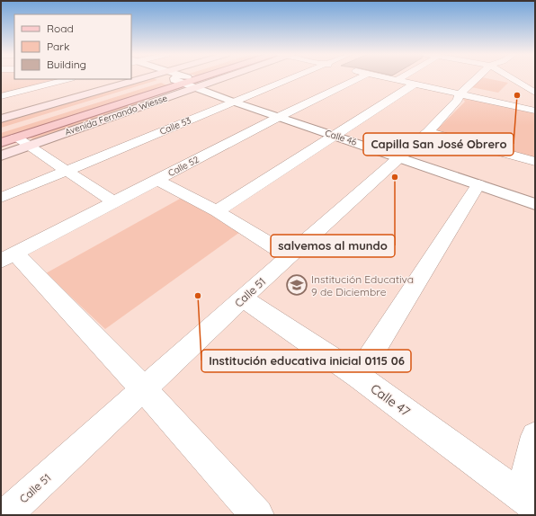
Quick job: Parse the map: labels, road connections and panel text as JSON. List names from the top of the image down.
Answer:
{
  "streets": {
    "main road": ["Avenida Fernando Wiesse"],
    "street": [
      "Calle 53",
      "Calle 46",
      "Calle 52",
      "Calle 51",
      "Calle 47"
    ]
  },
  "crossings": [
    ["Avenida Fernando Wiesse", "Calle 46"],
    ["Calle 53", "Calle 46"],
    ["Calle 46", "Calle 52"],
    ["Calle 46", "Calle 51"],
    ["Calle 51", "Calle 47"]
  ],
  "places": {
    "other": ["Capilla San José Obrero", "salvemos al mundo", "Institución educativa inicial 0115 06"],
    "school or university": ["Institución Educativa 9 de Diciembre"]
  },
  "legend": ["Road", "Park", "Building"]
}
